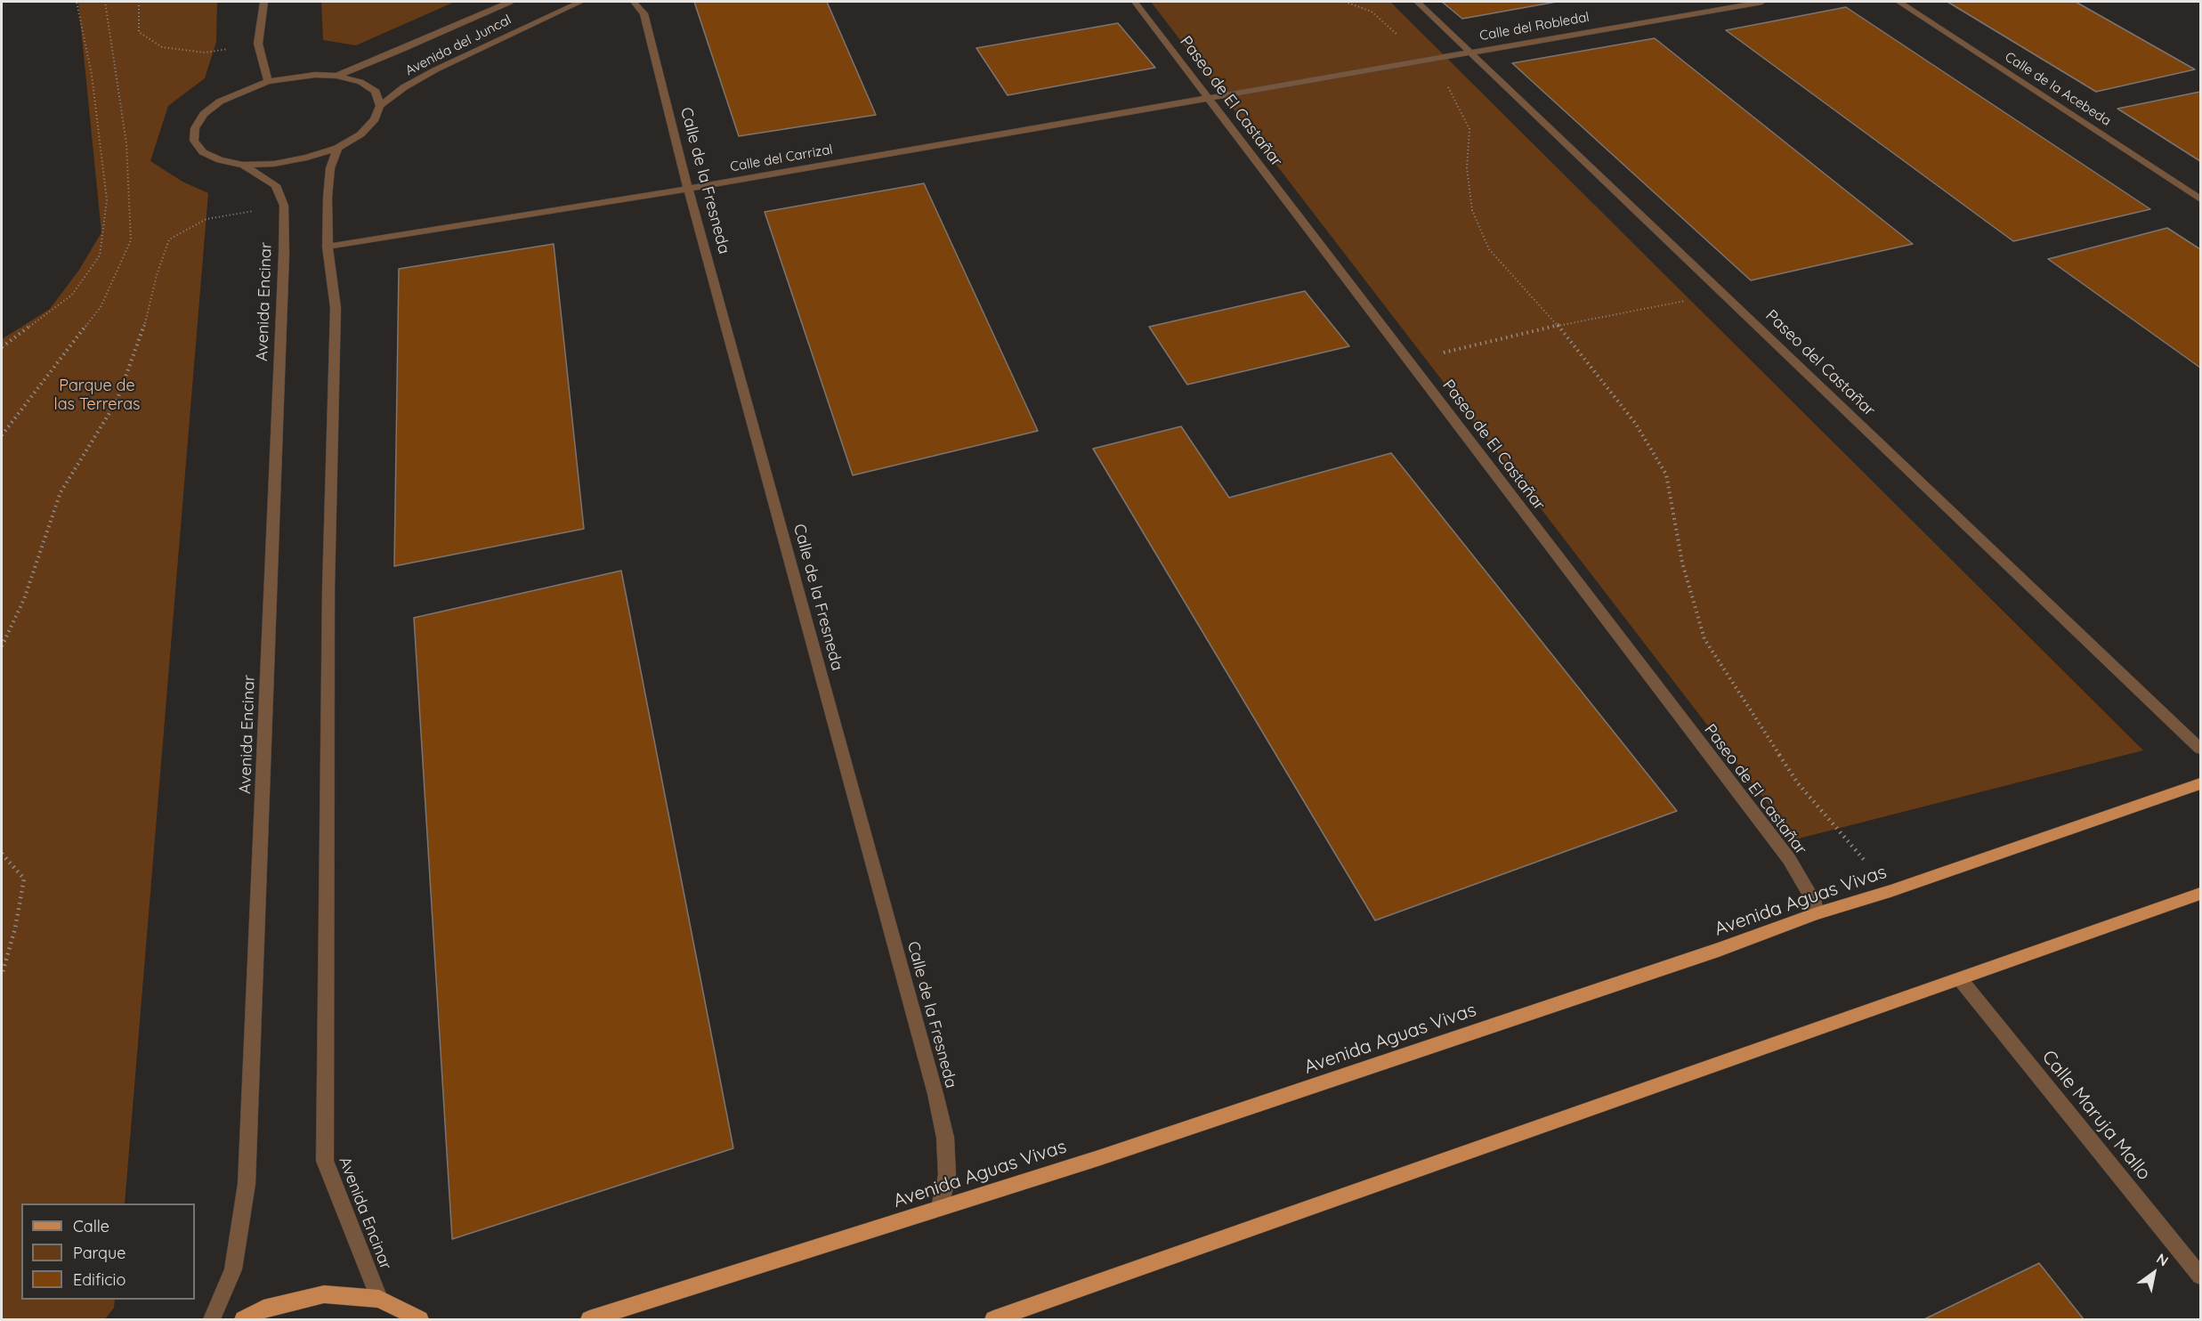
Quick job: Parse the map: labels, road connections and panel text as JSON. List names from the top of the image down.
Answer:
{
  "streets": {
    "main road": ["Avenida Aguas Vivas"],
    "street": [
      "Calle del Robledal",
      "Avenida del Juncal",
      "Calle de la Acebeda",
      "Paseo de El Castañar",
      "Calle del Carrizal",
      "Calle de la Fresneda",
      "Avenida Encinar",
      "Paseo del Castañar",
      "Calle Maruja Mallo"
    ]
  },
  "crossings": [
    ["Calle del Robledal", "Calle del Carrizal"],
    ["Calle del Robledal", "Paseo del Castañar"],
    ["Paseo de El Castañar", "Calle del Carrizal"],
    ["Paseo de El Castañar", "Avenida Aguas Vivas"],
    ["Calle del Carrizal", "Calle de la Fresneda"],
    ["Calle del Carrizal", "Avenida Encinar"],
    ["Calle de la Fresneda", "Avenida Aguas Vivas"]
  ],
  "parks": ["Parque de las Terreras"],
  "legend": ["Calle", "Parque", "Edificio"],
  "north": "top right"
}
